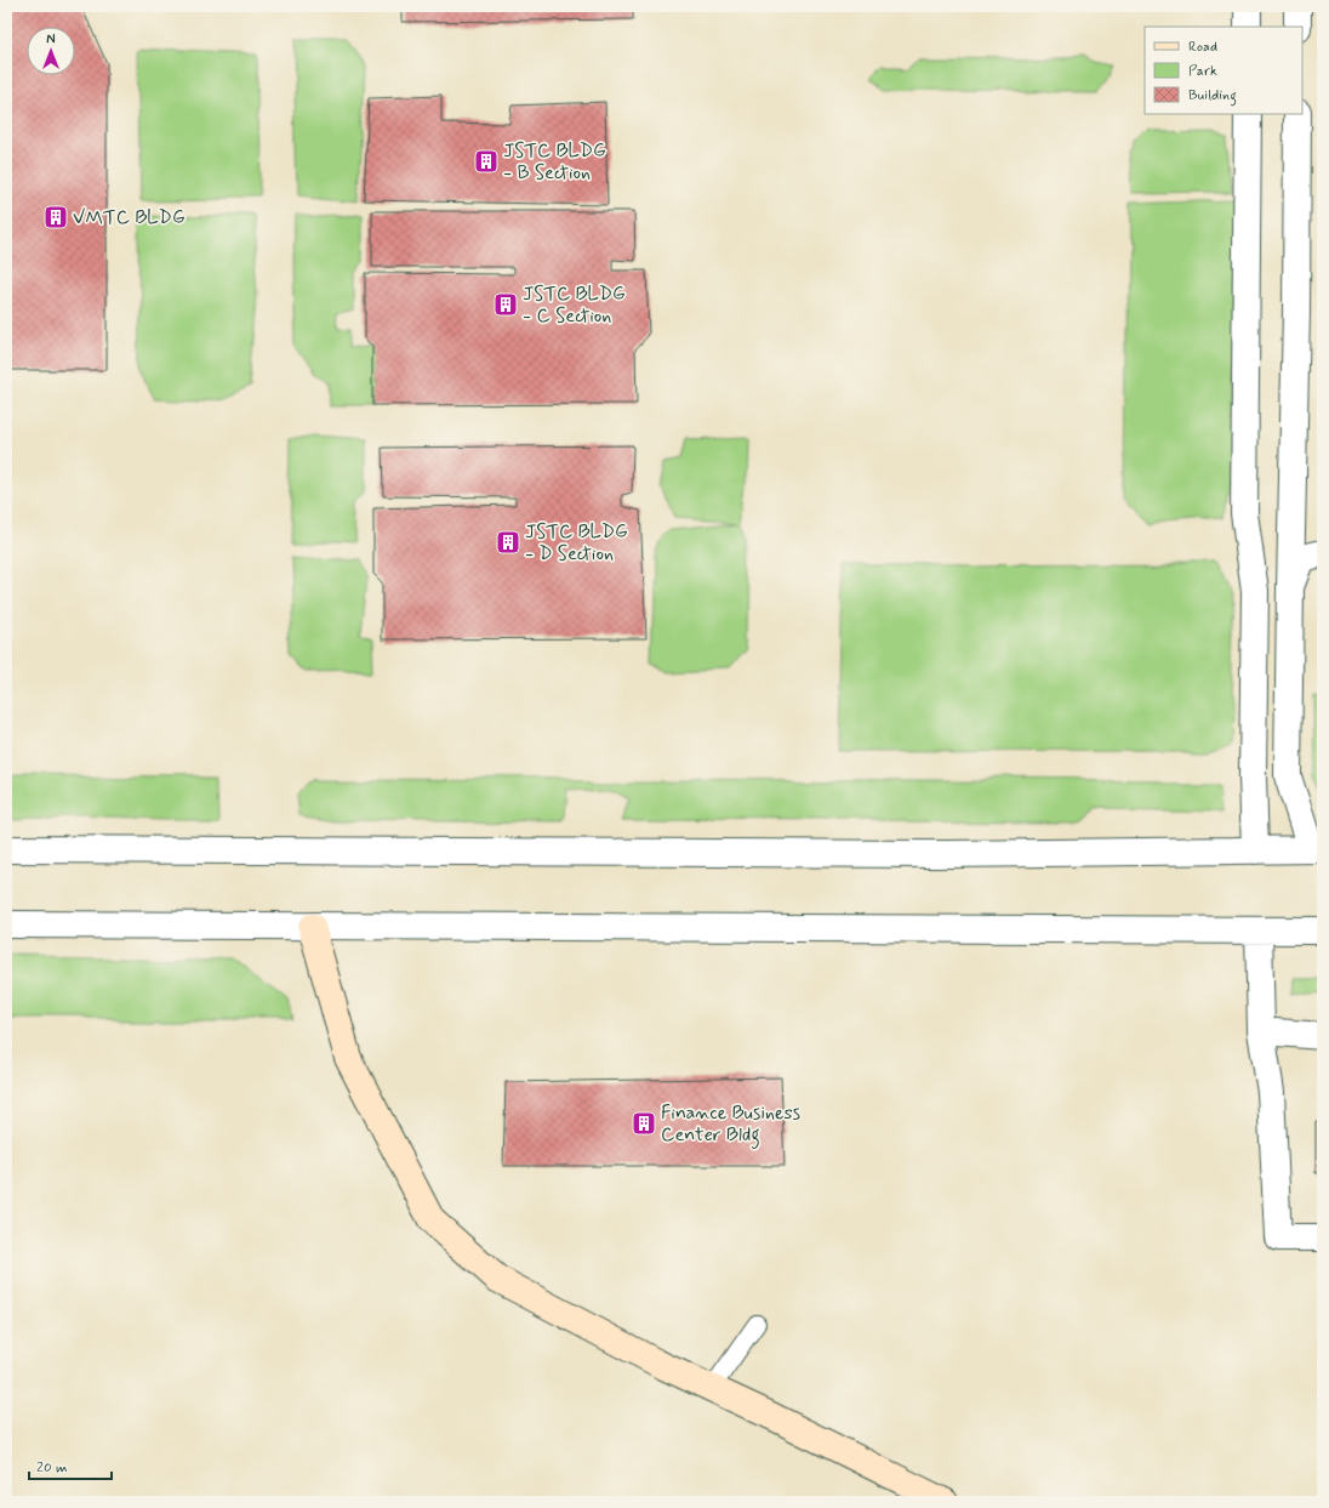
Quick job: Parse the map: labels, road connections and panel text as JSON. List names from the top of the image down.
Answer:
{
  "places": {
    "building": [
      "JSTC BLDG - B Section",
      "VMTC BLDG",
      "JSTC BLDG - C Section",
      "JSTC BLDG - D Section",
      "Finance Business Center Bldg"
    ]
  },
  "legend": ["Road", "Park", "Building"],
  "scale_bar": "20 m",
  "north": "top"
}
